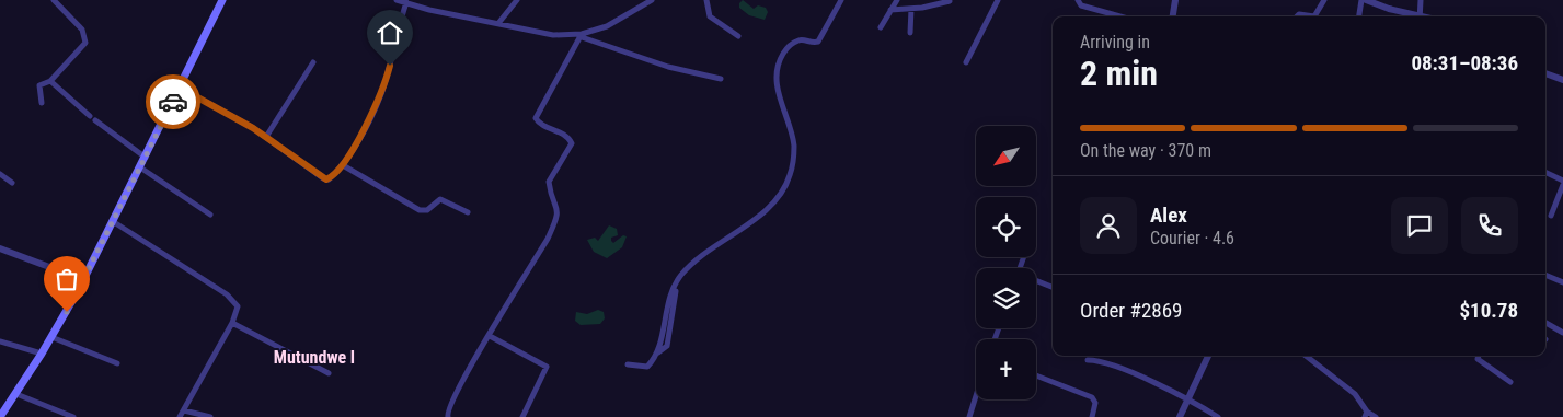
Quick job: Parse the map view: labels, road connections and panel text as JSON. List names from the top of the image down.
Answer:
{
  "districts": ["Mutundwe I"],
  "north": "bottom left",
  "page": {
    "heading": ["2 min", "Arriving in", "08:31–08:36"],
    "panel": [
      "Alex",
      "Courier · 4.6",
      "Order #2869",
      "$10.78"
    ],
    "bar": "On the way · 370 m",
    "map_buttons": "+"
  }
}
